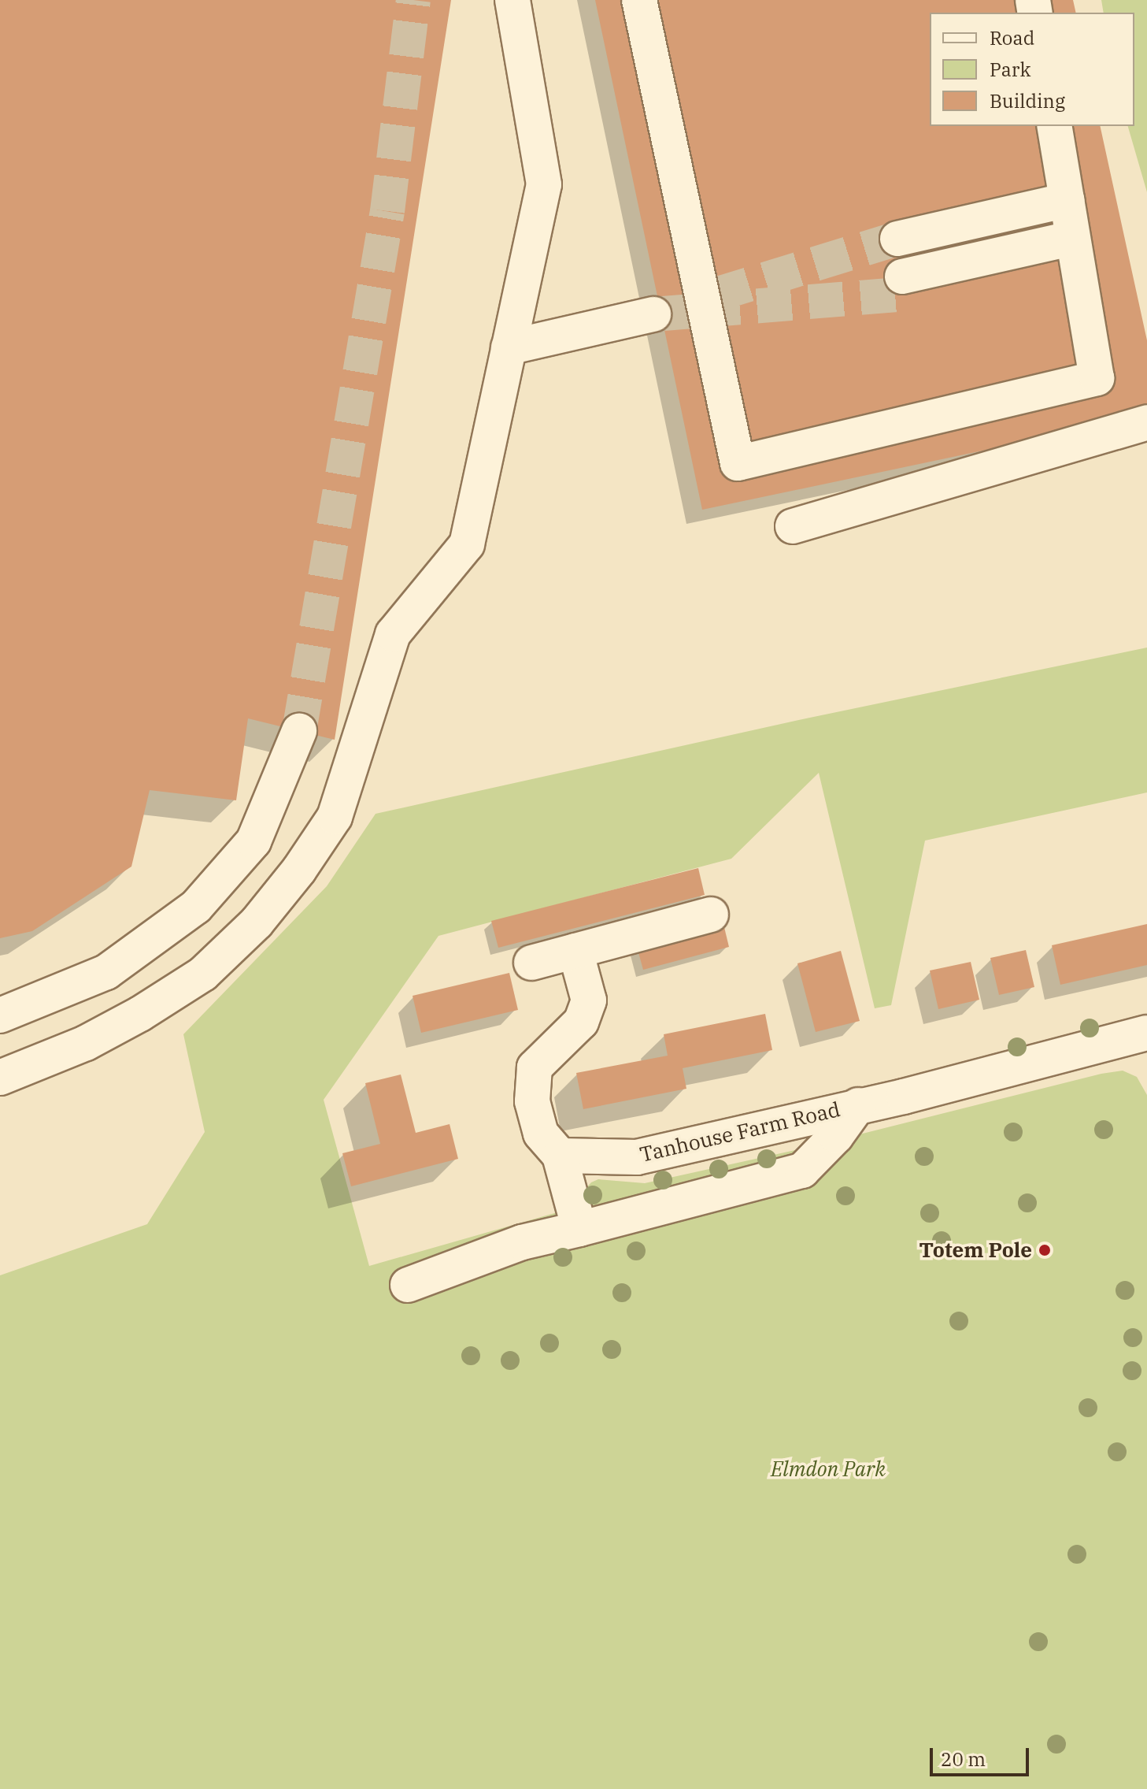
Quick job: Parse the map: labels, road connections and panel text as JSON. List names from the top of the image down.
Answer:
{
  "streets": {
    "street": ["Tanhouse Farm Road"]
  },
  "parks": ["Elmdon Park"],
  "places": ["Totem Pole"],
  "legend": ["Road", "Park", "Building"],
  "scale_bar": "20 m"
}
